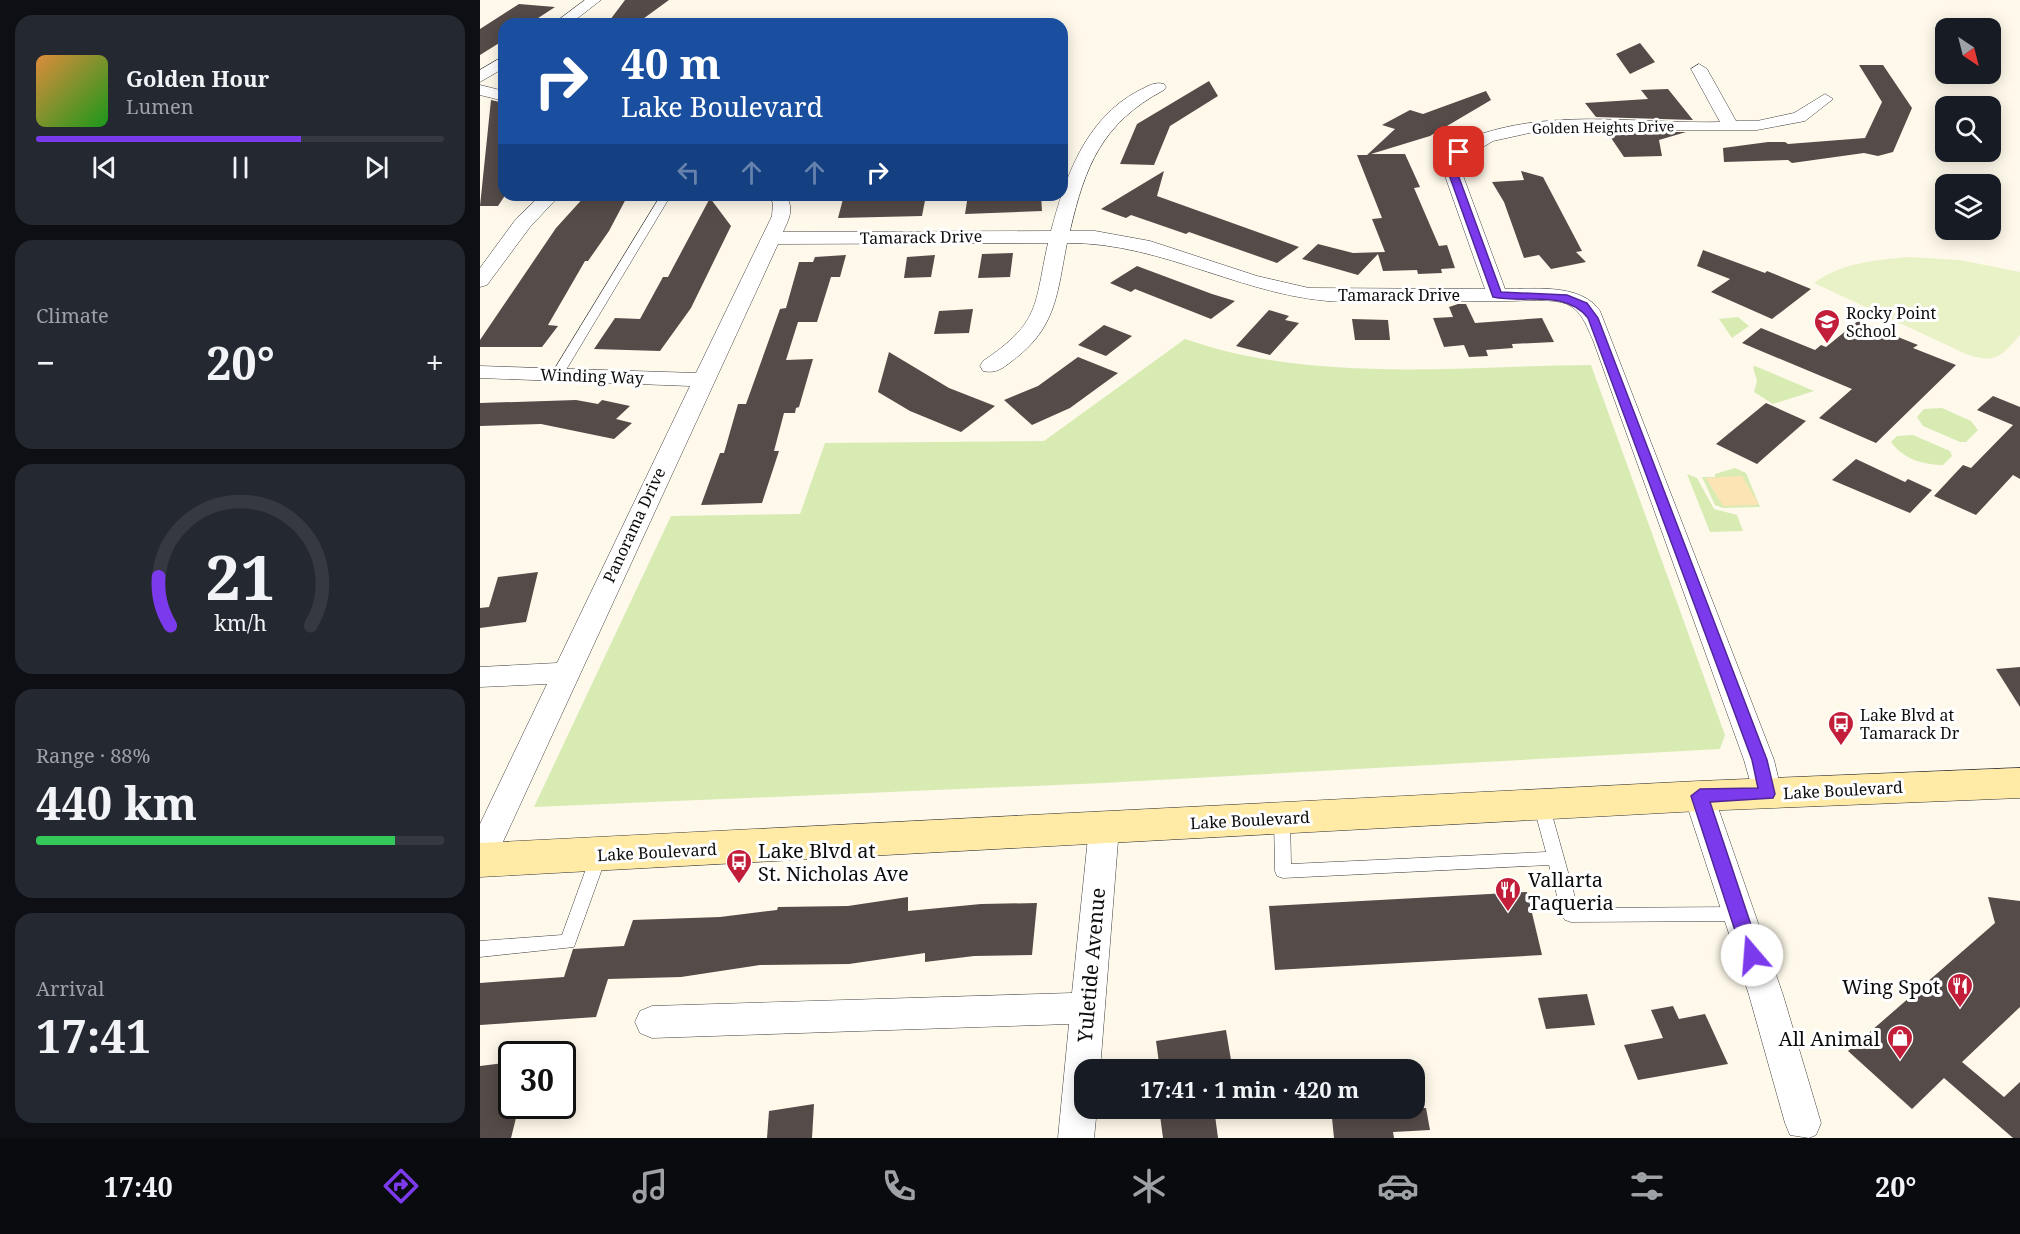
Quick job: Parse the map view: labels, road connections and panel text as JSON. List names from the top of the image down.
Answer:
{
  "streets": {
    "main road": ["Lake Boulevard"],
    "street": [
      "Golden Heights Drive",
      "Tamarack Drive",
      "Winding Way",
      "Panorama Drive",
      "Yuletide Avenue"
    ]
  },
  "crossings": [
    ["Golden Heights Drive", "Tamarack Drive"],
    ["Tamarack Drive", "Panorama Drive"],
    ["Tamarack Drive", "Lake Boulevard"],
    ["Winding Way", "Panorama Drive"],
    ["Panorama Drive", "Lake Boulevard"],
    ["Lake Boulevard", "Yuletide Avenue"]
  ],
  "places": {
    "school or university": ["Rocky Point School"],
    "bus stop": ["Lake Blvd at Tamarack Dr", "Lake Blvd at St. Nicholas Ave"],
    "restaurant": ["Vallarta Taqueria", "Wing Spot"],
    "shop": ["All Animal"]
  },
  "north": "bottom right",
  "page": {
    "turn": ["40 m", "Lake Boulevard"],
    "song": ["Golden Hour", "Lumen"],
    "tile": [
      "Climate",
      ["Range · 88%", "440 km"],
      ["Arrival", "17:41"]
    ],
    "heat": ["−", "20°", "+"],
    "limit": "30",
    "trip": "17:41 · 1 min · 420 m",
    "tabs": ["17:40", "20°"],
    "gauge": ["21", "km/h"]
  }
}
